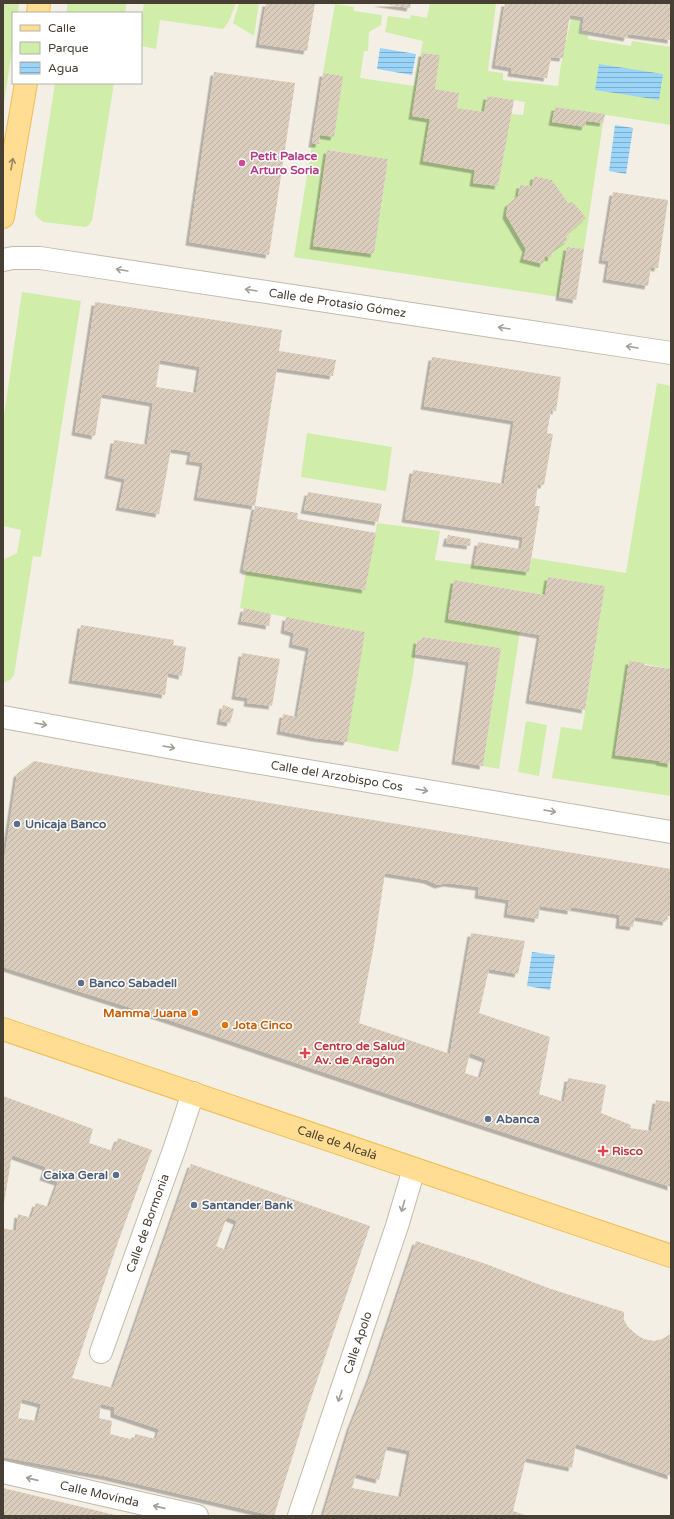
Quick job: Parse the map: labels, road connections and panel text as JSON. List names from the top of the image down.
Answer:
{
  "streets": {
    "main road": ["Calle de Alcalá"],
    "street": [
      "Calle de Protasio Gómez",
      "Calle del Arzobispo Cos",
      "Calle de Bormonia",
      "Calle Apolo",
      "Calle Movínda"
    ]
  },
  "crossings": [
    ["Calle de Alcalá", "Calle de Bormonia"],
    ["Calle de Alcalá", "Calle Apolo"]
  ],
  "one_way": [
    "Calle de Protasio Gómez",
    "Calle del Arzobispo Cos",
    "Calle Apolo",
    "Calle Movínda"
  ],
  "places": {
    "other": [
      "Petit Palace Arturo Soria",
      "Unicaja Banco",
      "Banco Sabadell",
      "Mamma Juana",
      "Jota Cinco",
      "Abanca",
      "Caixa Geral",
      "Santander Bank"
    ],
    "health": ["Centro de Salud Av. de Aragón", "Risco"]
  },
  "legend": ["Calle", "Parque", "Agua"]
}
